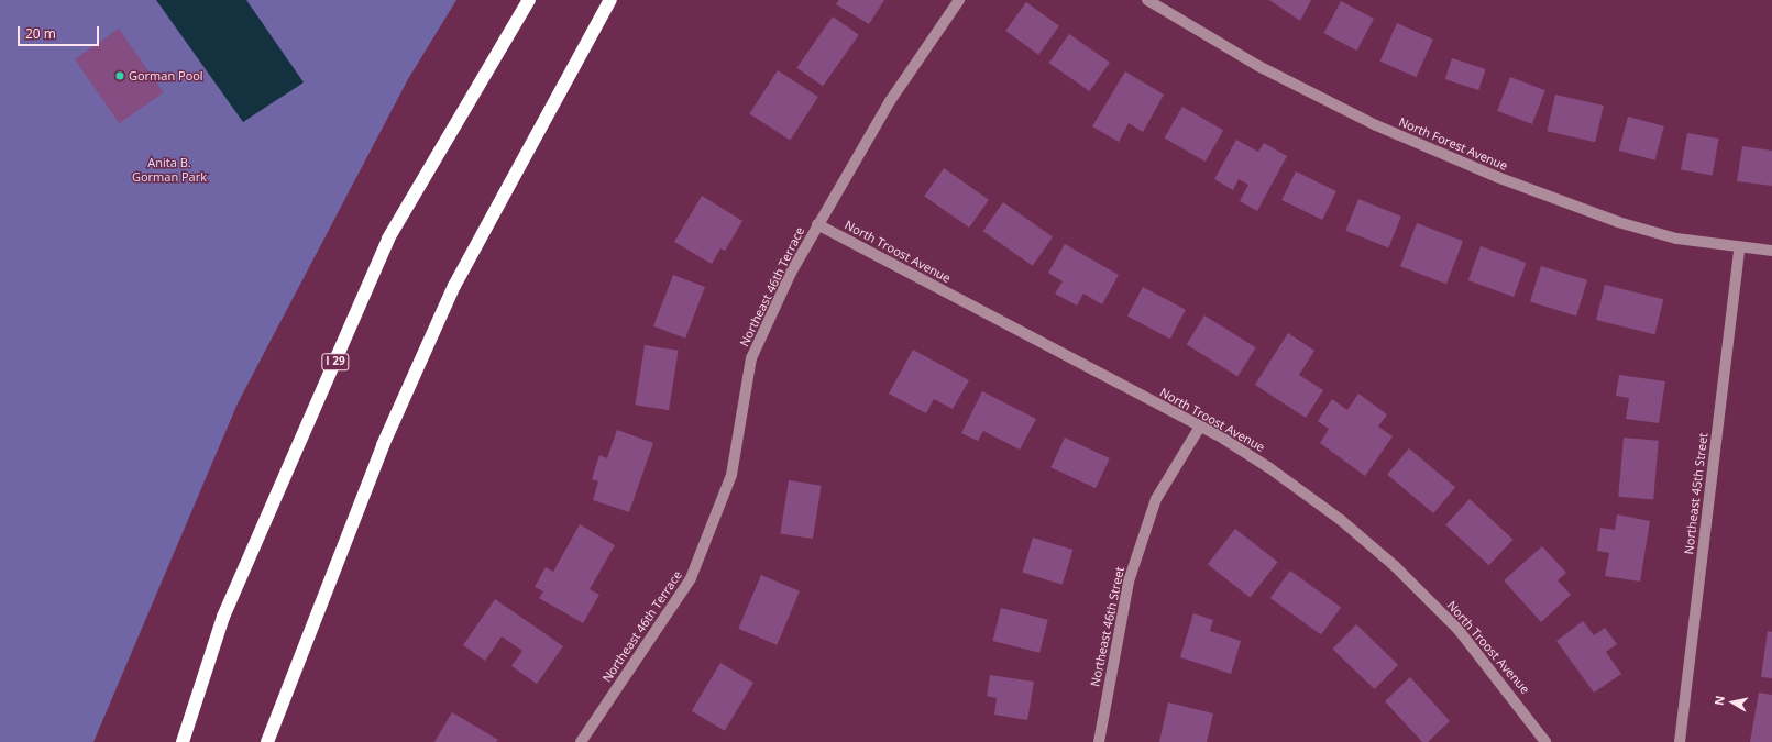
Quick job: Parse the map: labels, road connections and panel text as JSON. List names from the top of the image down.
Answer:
{
  "streets": {
    "highway": ["I 29"],
    "street": [
      "North Forest Avenue",
      "North Troost Avenue",
      "Northeast 46th Terrace",
      "Northeast 45th Street",
      "Northeast 46th Street"
    ]
  },
  "crossings": [
    ["North Forest Avenue", "Northeast 45th Street"],
    ["North Troost Avenue", "Northeast 46th Terrace"],
    ["North Troost Avenue", "Northeast 46th Street"]
  ],
  "parks": ["Anita B. Gorman Park"],
  "places": ["Gorman Pool"],
  "scale_bar": "20 m",
  "north": "left"
}
